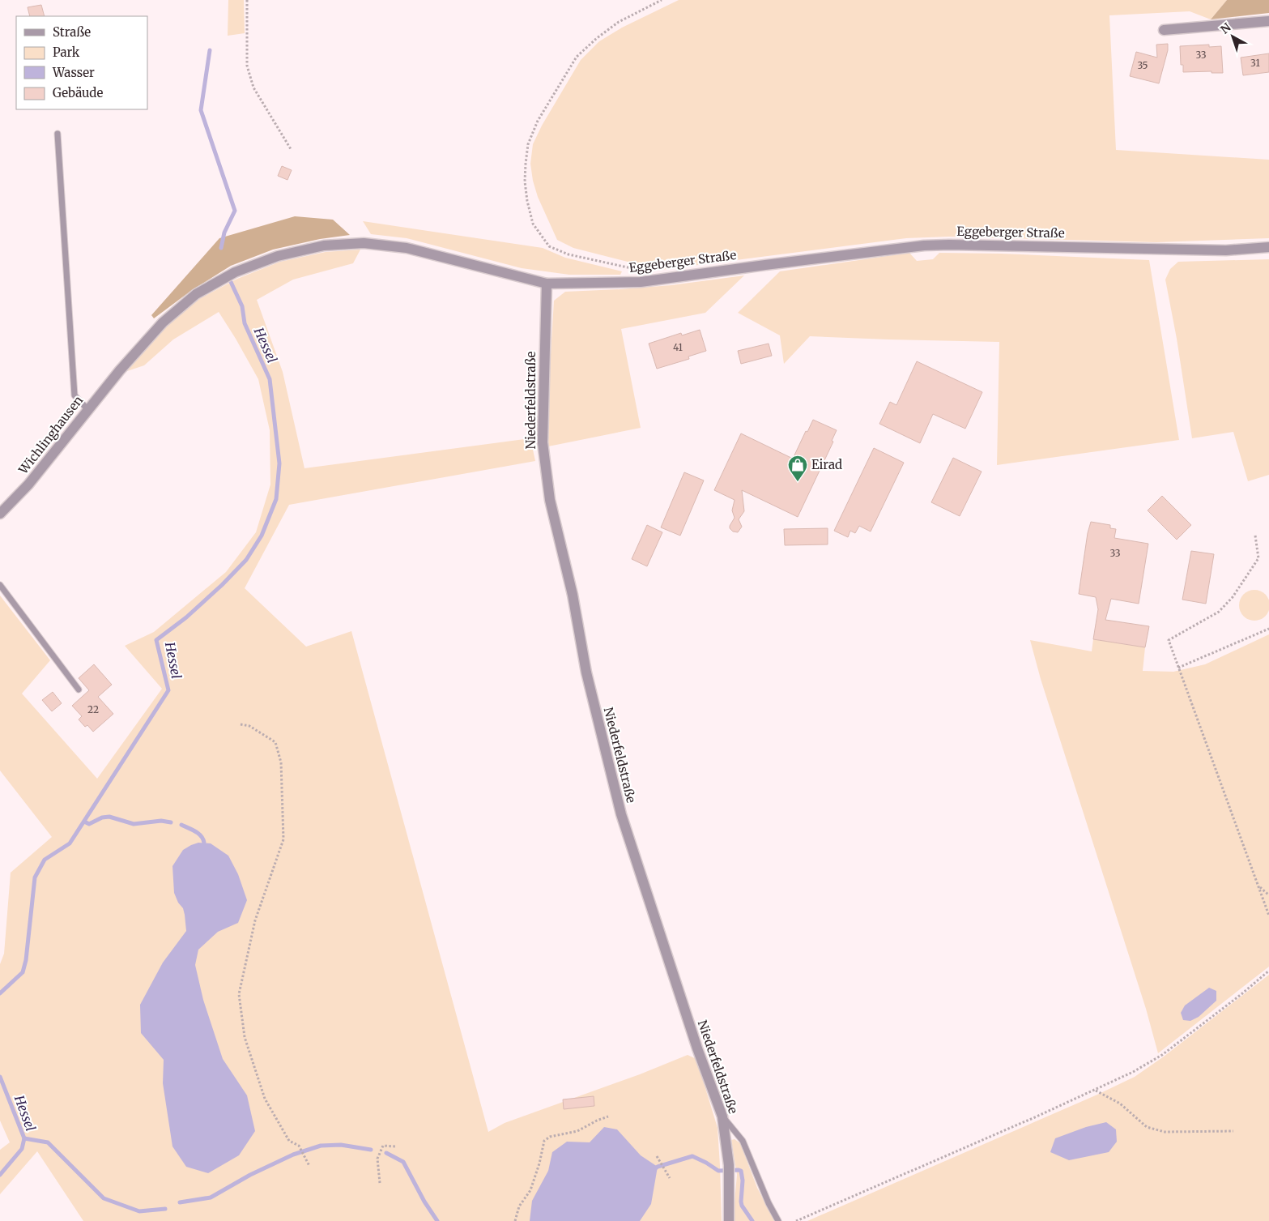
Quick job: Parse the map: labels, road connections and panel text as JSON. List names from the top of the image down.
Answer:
{
  "streets": {
    "street": ["Eggeberger Straße", "Niederfeldstraße", "Wichlinghausen"]
  },
  "crossings": [
    ["Eggeberger Straße", "Niederfeldstraße"],
    ["Eggeberger Straße", "Wichlinghausen"]
  ],
  "water": ["Hessel"],
  "places": {
    "shop": ["Eirad"]
  },
  "house_numbers": [
    "33",
    "31",
    "35",
    "41",
    "33",
    "22"
  ],
  "legend": [
    "Straße",
    "Park",
    "Wasser",
    "Gebäude"
  ],
  "north": "top left"
}
